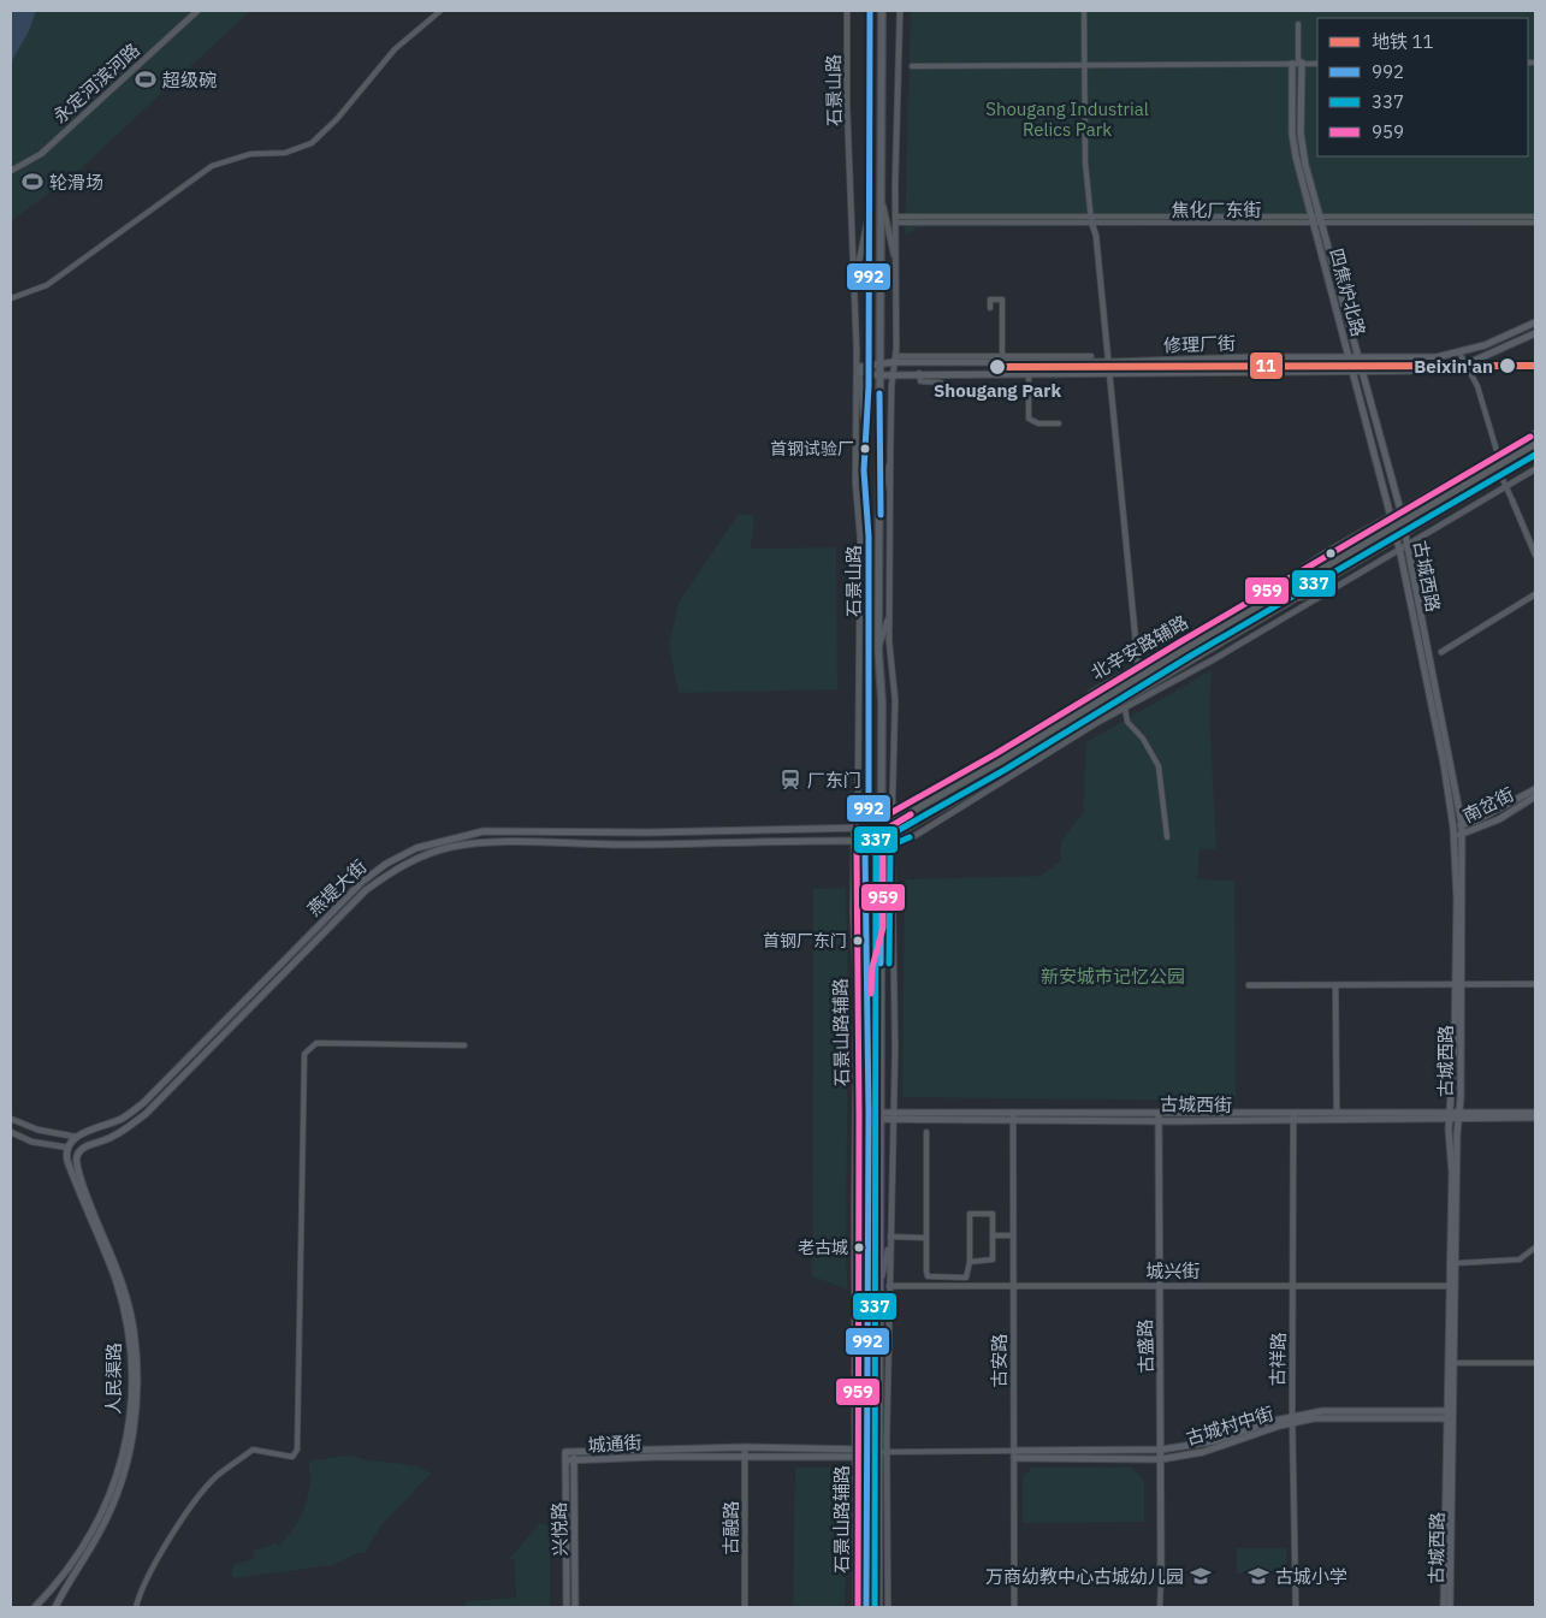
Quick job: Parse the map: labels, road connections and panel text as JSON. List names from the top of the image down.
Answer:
{
  "streets": {
    "main road": [
      "石景山路",
      "四焦炉北路",
      "修理厂街",
      "古城西路",
      "南岔街",
      "燕堤大街",
      "古城西街",
      "古盛路",
      "人民渠路",
      "古城村中街",
      "城通街",
      "兴悦路"
    ],
    "street": [
      "永定河滨河路",
      "焦化厂东街",
      "北辛安路辅路",
      "石景山路辅路",
      "城兴街",
      "古祥路",
      "古安路",
      "古融路"
    ]
  },
  "crossings": [
    ["石景山路", "修理厂街"],
    ["石景山路", "北辛安路辅路"],
    ["石景山路", "燕堤大街"],
    ["石景山路", "石景山路辅路"],
    ["石景山路", "古城西街"],
    ["石景山路", "城通街"],
    ["焦化厂东街", "四焦炉北路"],
    ["四焦炉北路", "修理厂街"],
    ["四焦炉北路", "古城西路"],
    ["四焦炉北路", "北辛安路辅路"],
    ["古城西路", "南岔街"],
    ["古城西路", "古城西街"],
    ["古城西路", "城兴街"],
    ["古城西路", "古城村中街"],
    ["燕堤大街", "石景山路辅路"],
    ["燕堤大街", "人民渠路"],
    ["石景山路辅路", "古城西街"],
    ["石景山路辅路", "城通街"],
    ["古城西街", "古盛路"],
    ["古城西街", "古祥路"],
    ["古城西街", "古安路"],
    ["城兴街", "古盛路"],
    ["城兴街", "古祥路"],
    ["城兴街", "古安路"],
    ["古盛路", "古城村中街"],
    ["古祥路", "古城村中街"],
    ["古安路", "古城村中街"],
    ["城通街", "古融路"],
    ["城通街", "兴悦路"]
  ],
  "parks": ["Shougang Industrial Relics Park", "新安城市记忆公园"],
  "places": {
    "sports": ["超级碗", "轮滑场"],
    "other": [
      "Beixin'an",
      "Shougang Park",
      "首钢试验厂",
      "首钢厂东门",
      "老古城"
    ],
    "station": ["厂东门"],
    "school or university": ["万商幼教中心古城幼儿园", "古城小学"]
  },
  "lines": [
    "transit line 992",
    "metro line 11",
    "transit line 959",
    "transit line 337"
  ],
  "legend": [
    "地铁 11",
    "992",
    "337",
    "959"
  ]
}
